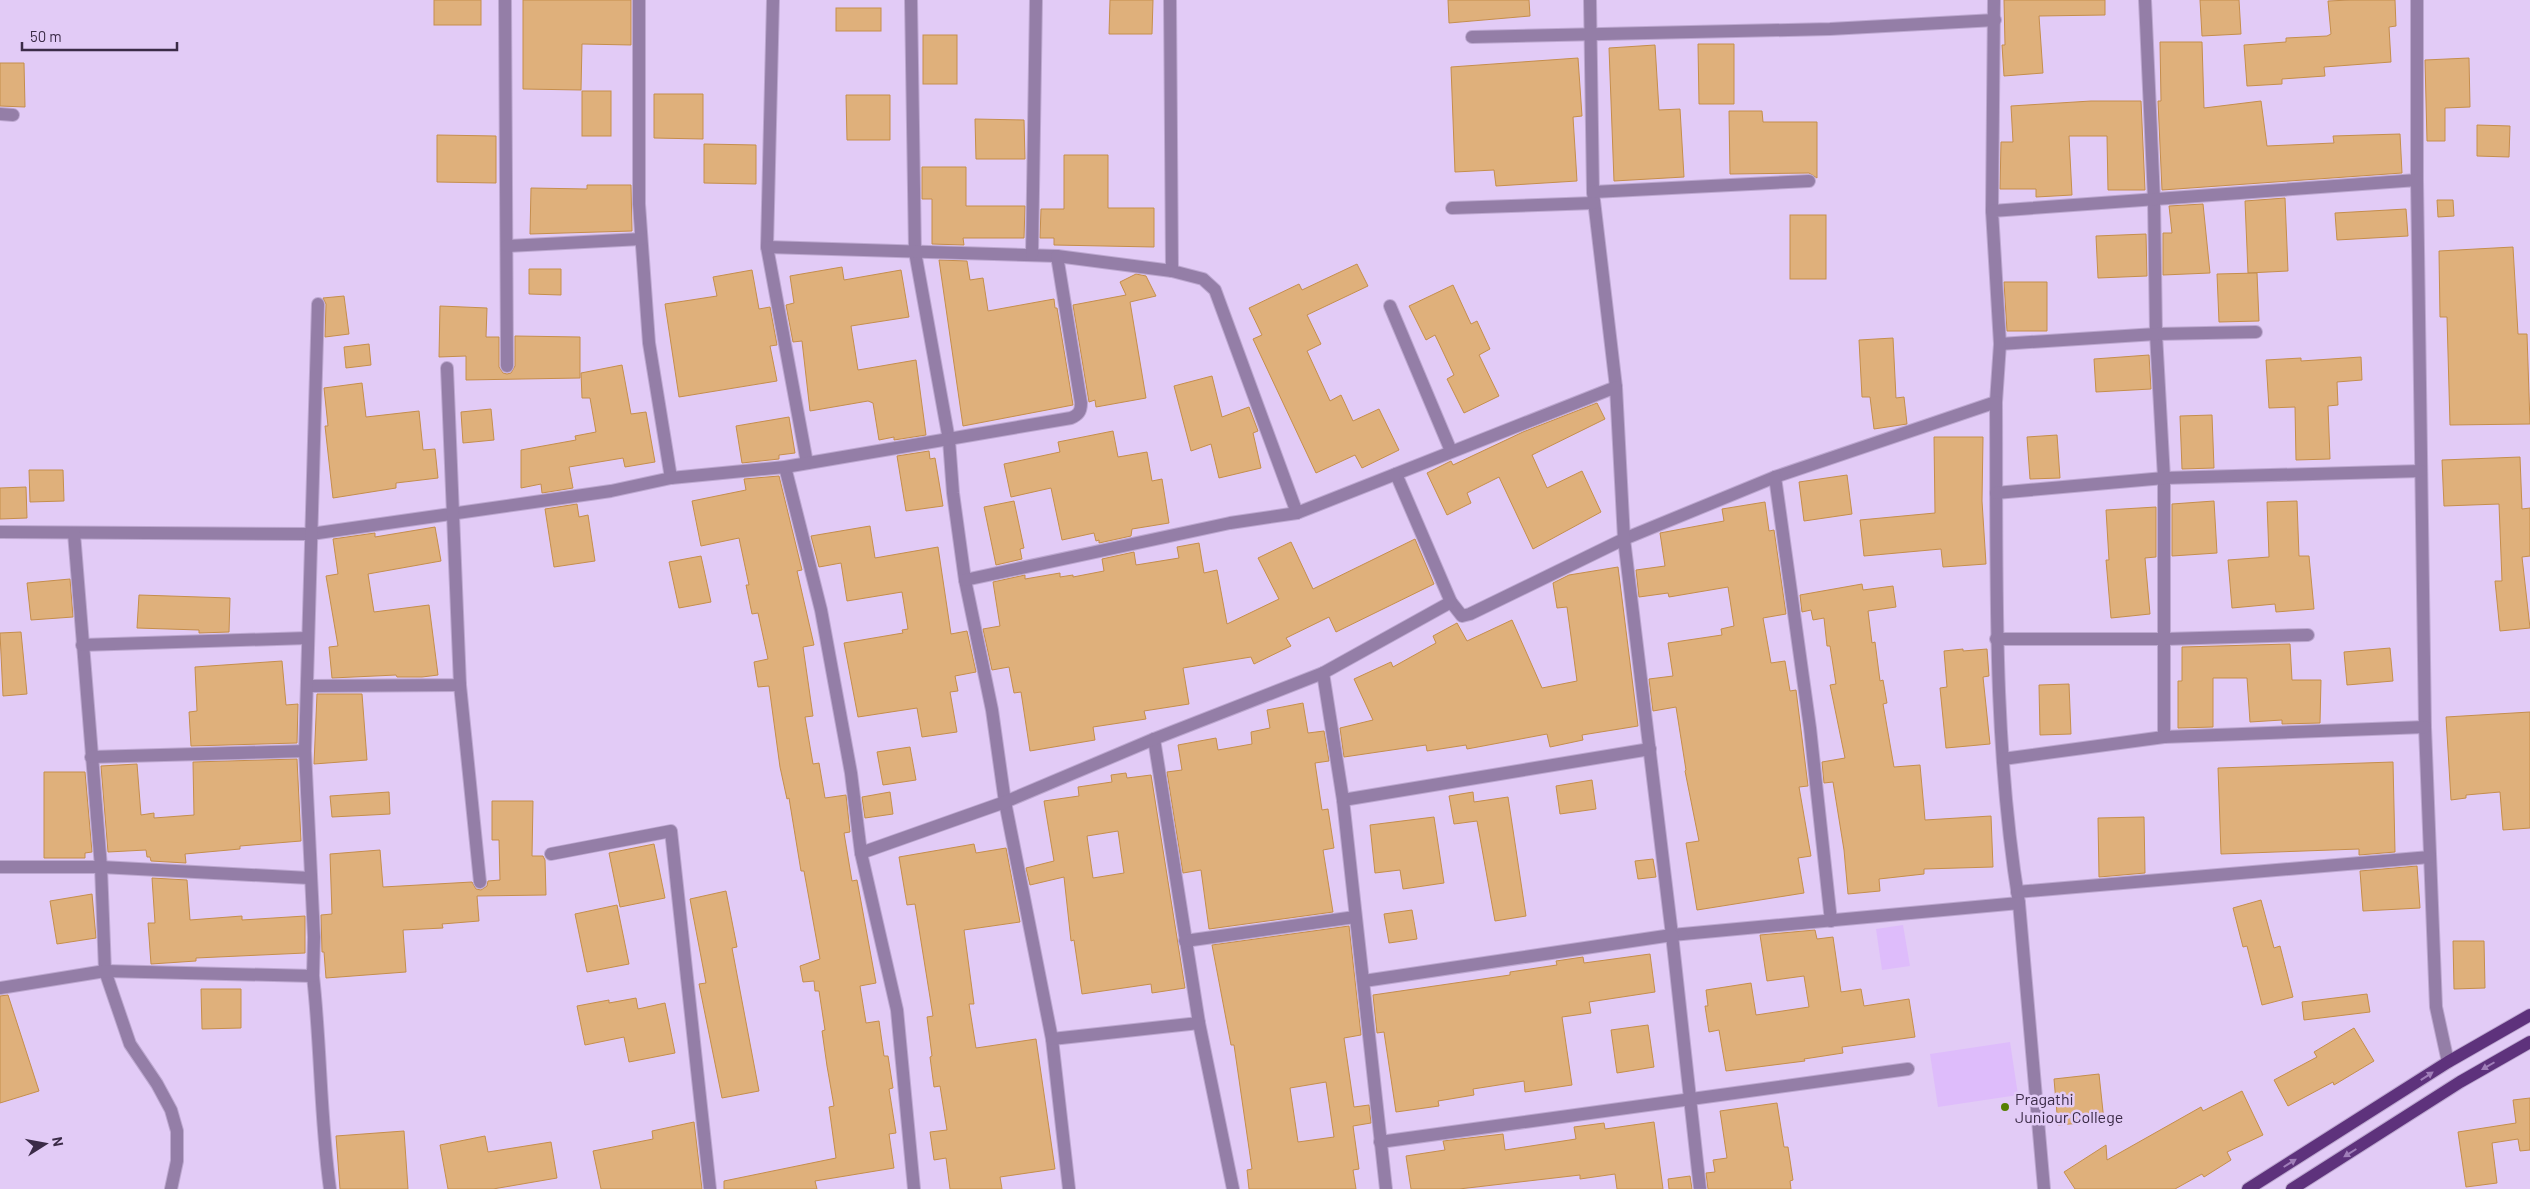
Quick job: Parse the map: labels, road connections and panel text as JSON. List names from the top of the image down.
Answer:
{
  "places": ["Pragathi Juniour College"],
  "scale_bar": "50 m",
  "north": "right"
}
